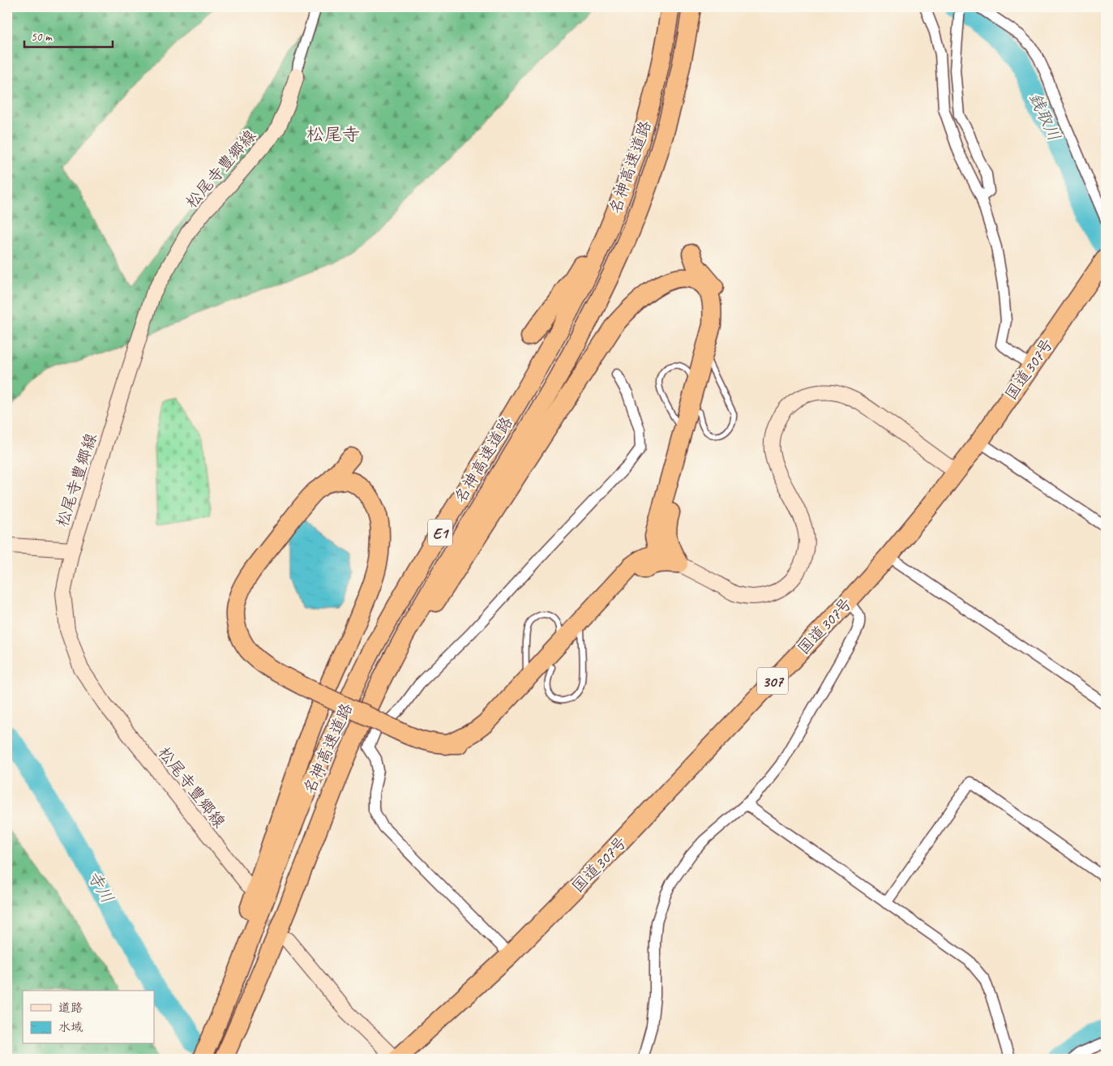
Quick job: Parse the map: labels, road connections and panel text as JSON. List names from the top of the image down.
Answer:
{
  "streets": {
    "highway": [
      "名神高速道路",
      "国道307号",
      "E1",
      "307"
    ],
    "main road": ["松尾寺豊郷線"]
  },
  "districts": ["松尾寺"],
  "water": ["銭取川", "寺川"],
  "legend": ["道路", "水域"],
  "scale_bar": "50 m"
}
